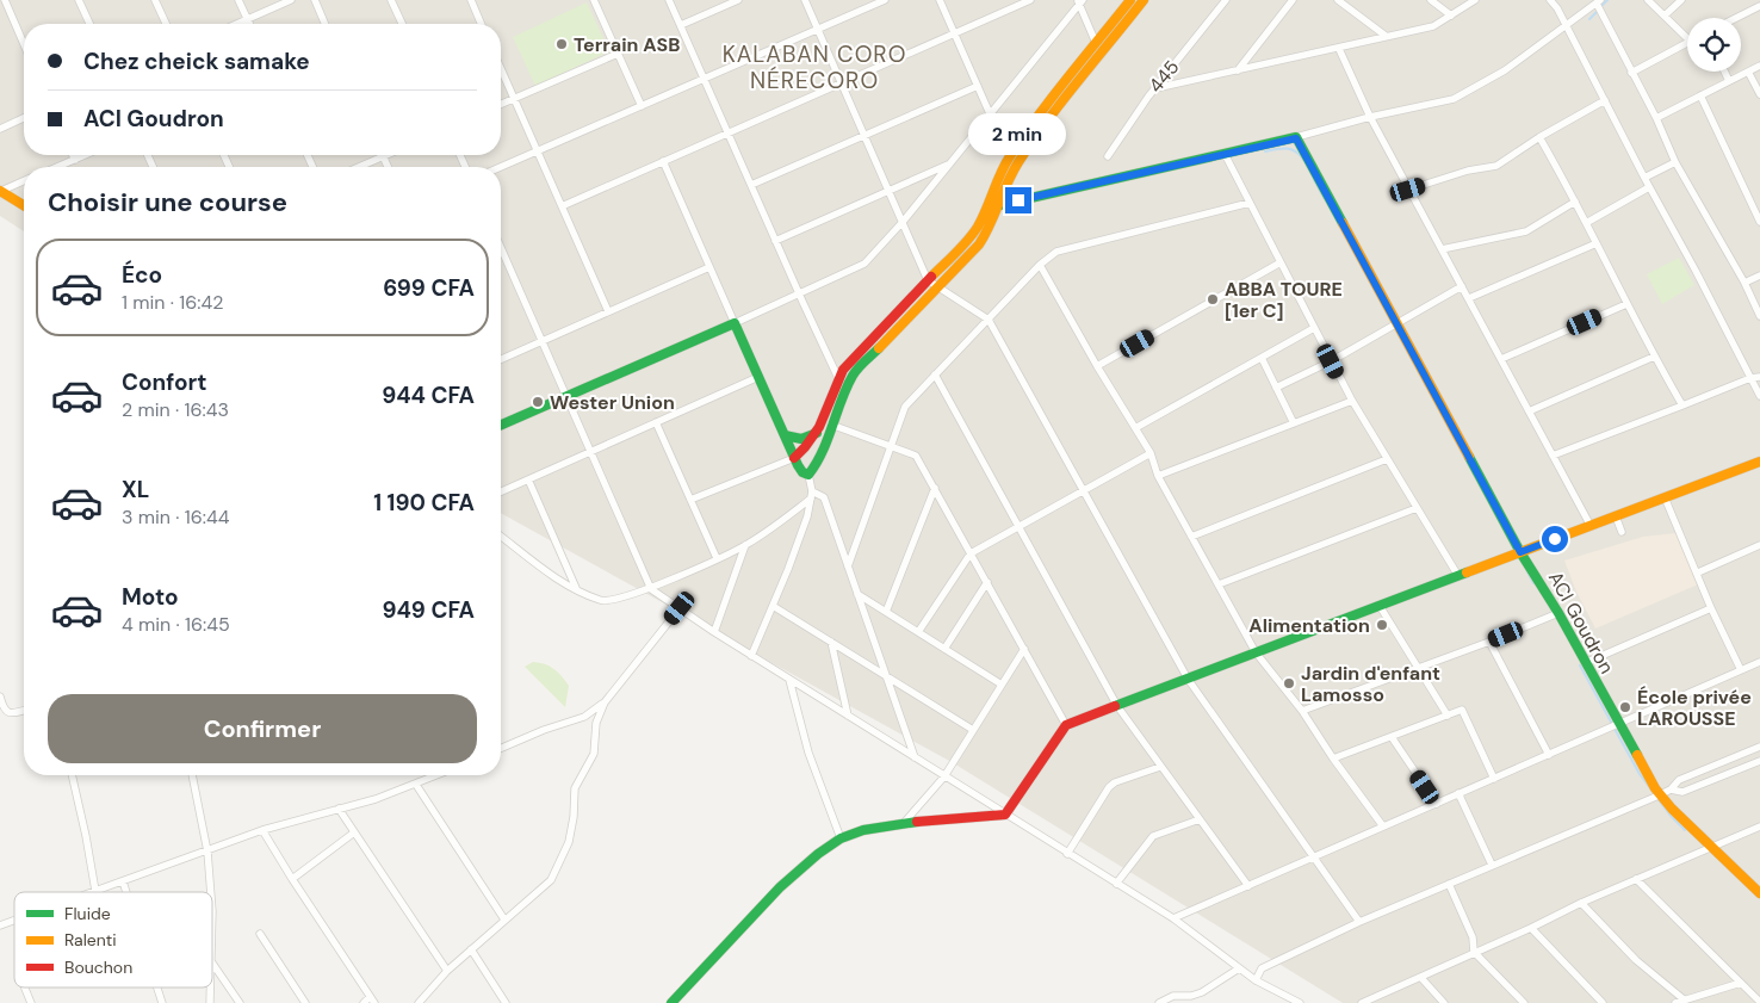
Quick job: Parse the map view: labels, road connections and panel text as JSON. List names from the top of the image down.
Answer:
{
  "streets": {
    "street": ["445", "ACI Goudron"]
  },
  "districts": ["KALABAN CORO NÉRECORO"],
  "places": [
    "Terrain ASB",
    "ABBA TOURE [1er C]",
    "Wester Union",
    "Alimentation",
    "Jardin d'enfant Lamosso",
    "École privée LAROUSSE"
  ],
  "legend": ["Fluide", "Ralenti", "Bouchon"],
  "page": {
    "banner": ["Chez cheick samake", "ACI Goudron"],
    "bubble": "2 min",
    "heading": "Choisir une course",
    "list": [
      {
        "name": "Éco",
        "note": "1 min · 16:42",
        "value": "699 CFA"
      },
      {
        "name": "Confort",
        "note": "2 min · 16:43",
        "value": "944 CFA"
      },
      {
        "name": "XL",
        "note": "3 min · 16:44",
        "value": "1 190 CFA"
      },
      {
        "name": "Moto",
        "note": "4 min · 16:45",
        "value": "949 CFA"
      }
    ],
    "buttons": "Confirmer"
  }
}
